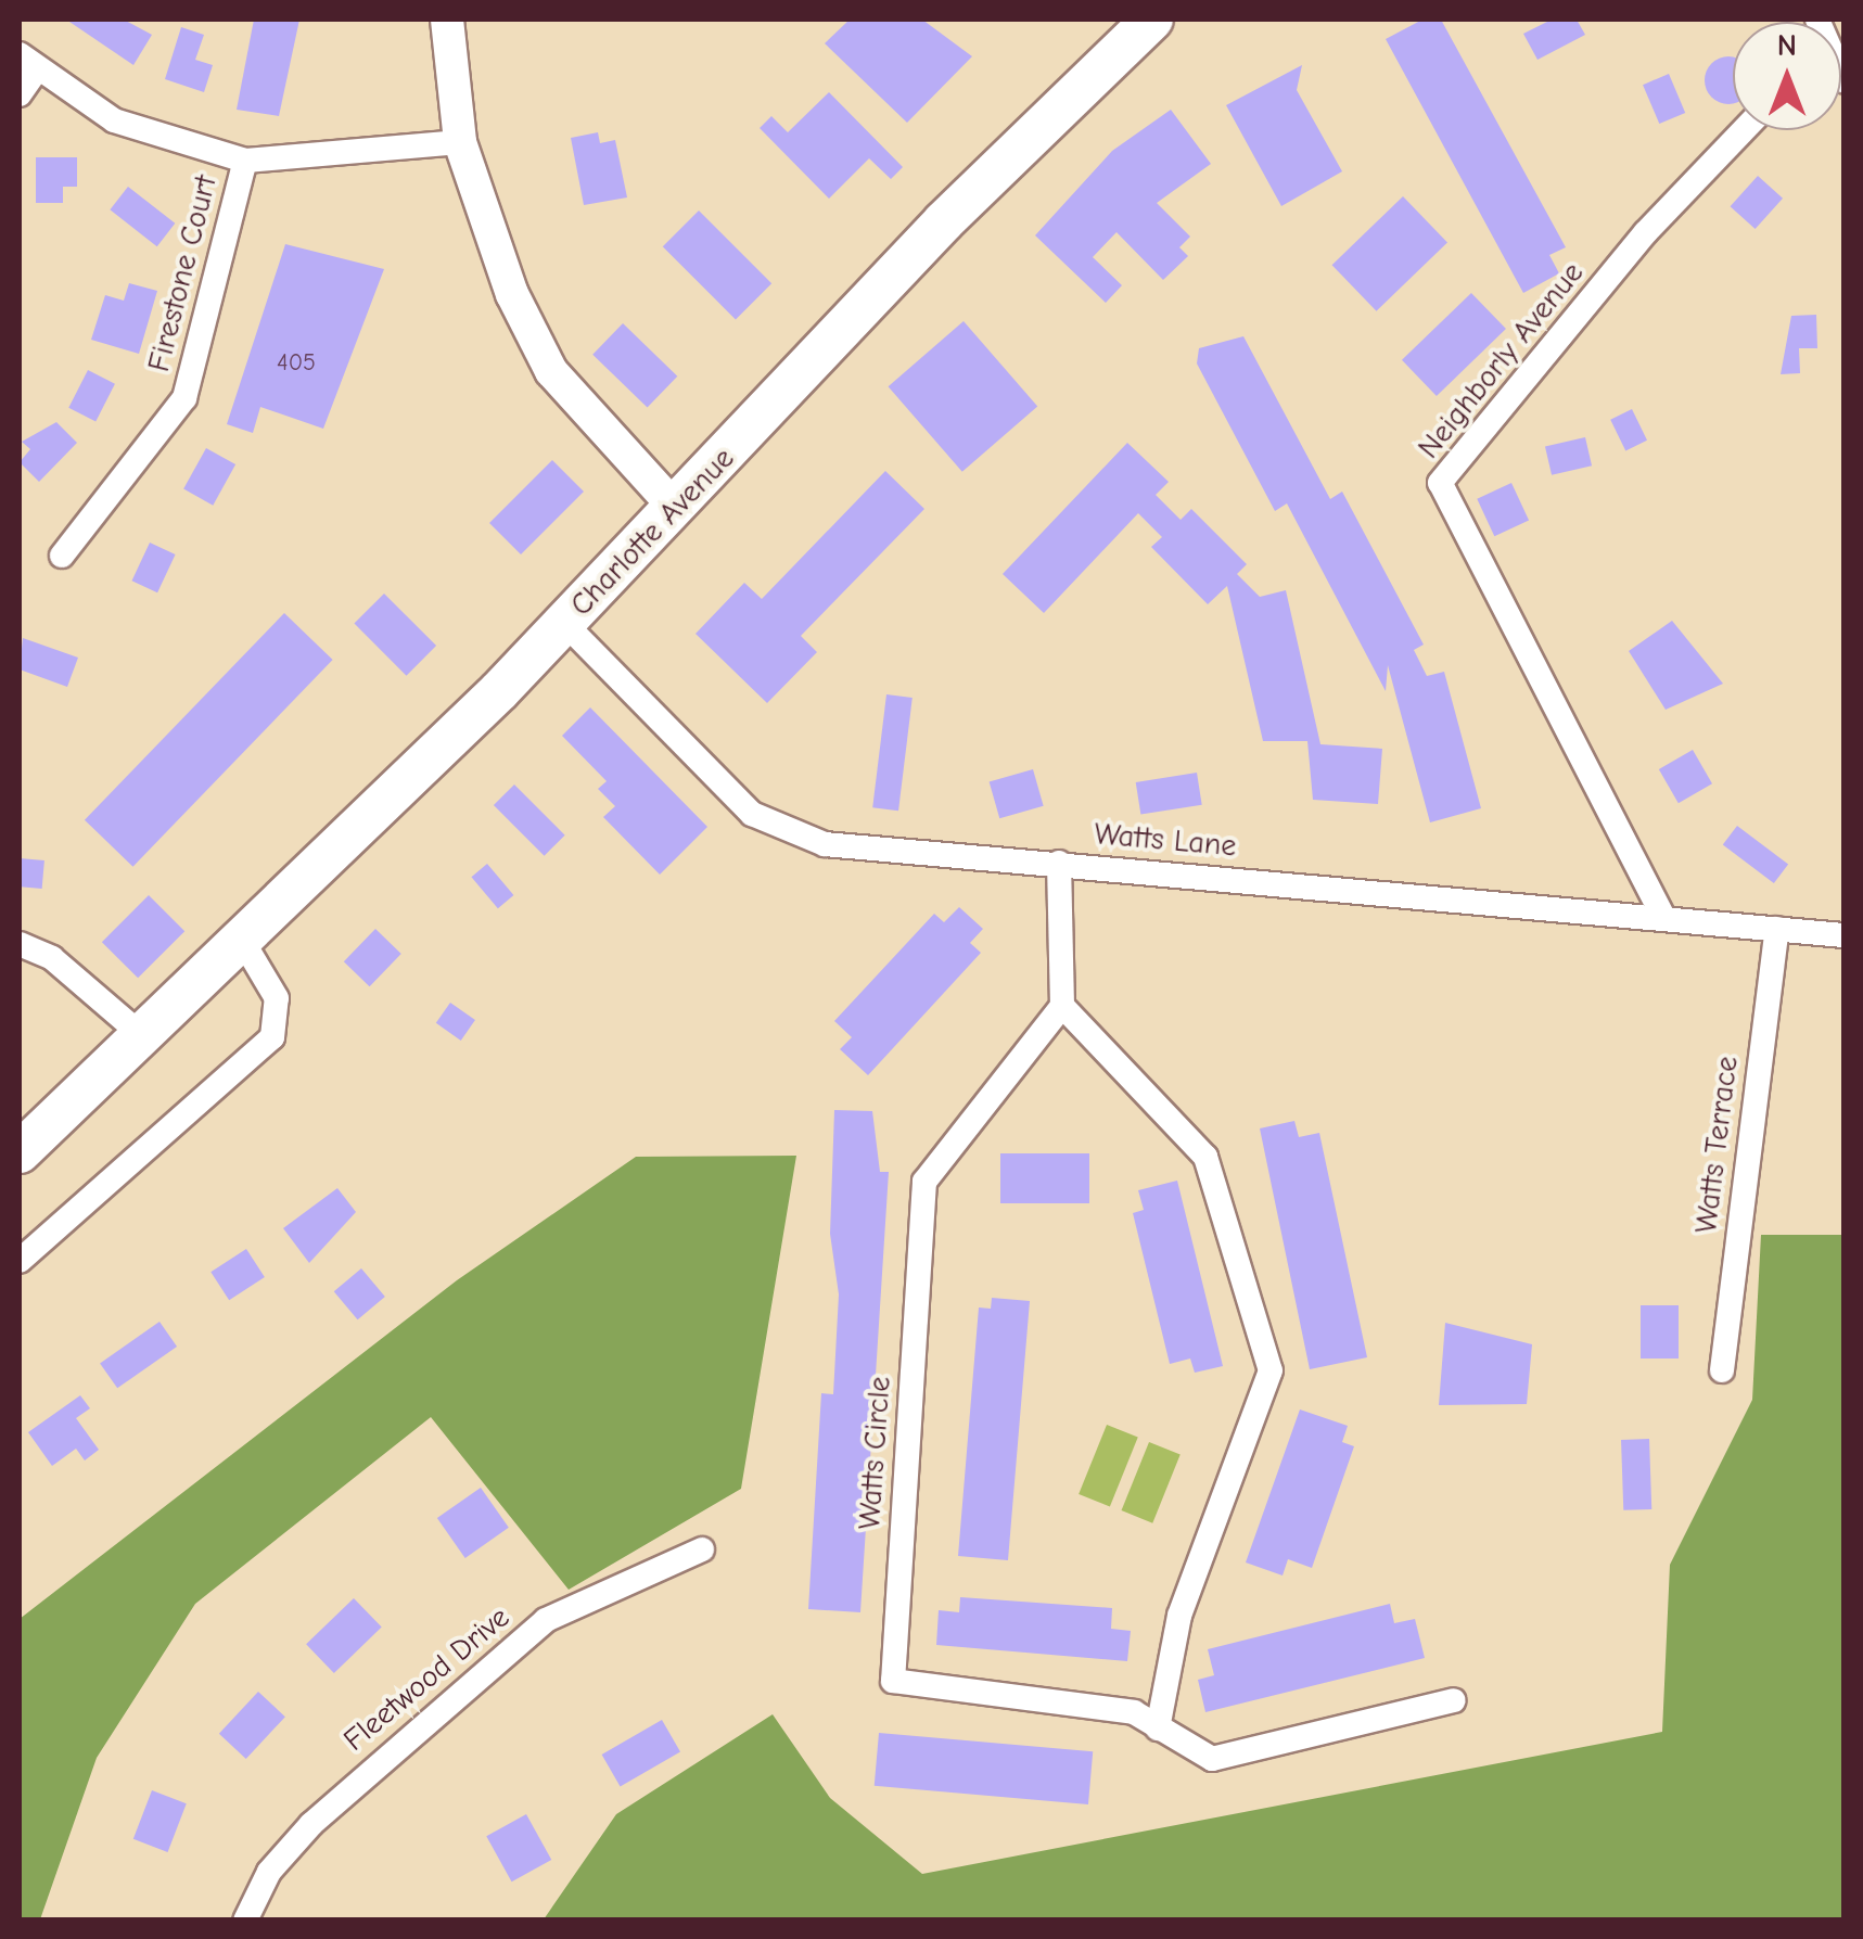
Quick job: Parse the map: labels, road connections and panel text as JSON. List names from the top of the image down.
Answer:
{
  "streets": {
    "main road": ["Charlotte Avenue"],
    "street": [
      "Firestone Court",
      "Neighborly Avenue",
      "Watts Lane",
      "Watts Terrace",
      "Watts Circle",
      "Fleetwood Drive"
    ]
  },
  "crossings": [
    ["Neighborly Avenue", "Watts Lane"],
    ["Charlotte Avenue", "Watts Lane"],
    ["Watts Lane", "Watts Terrace"]
  ],
  "house_numbers": ["405"],
  "north": "top"
}
